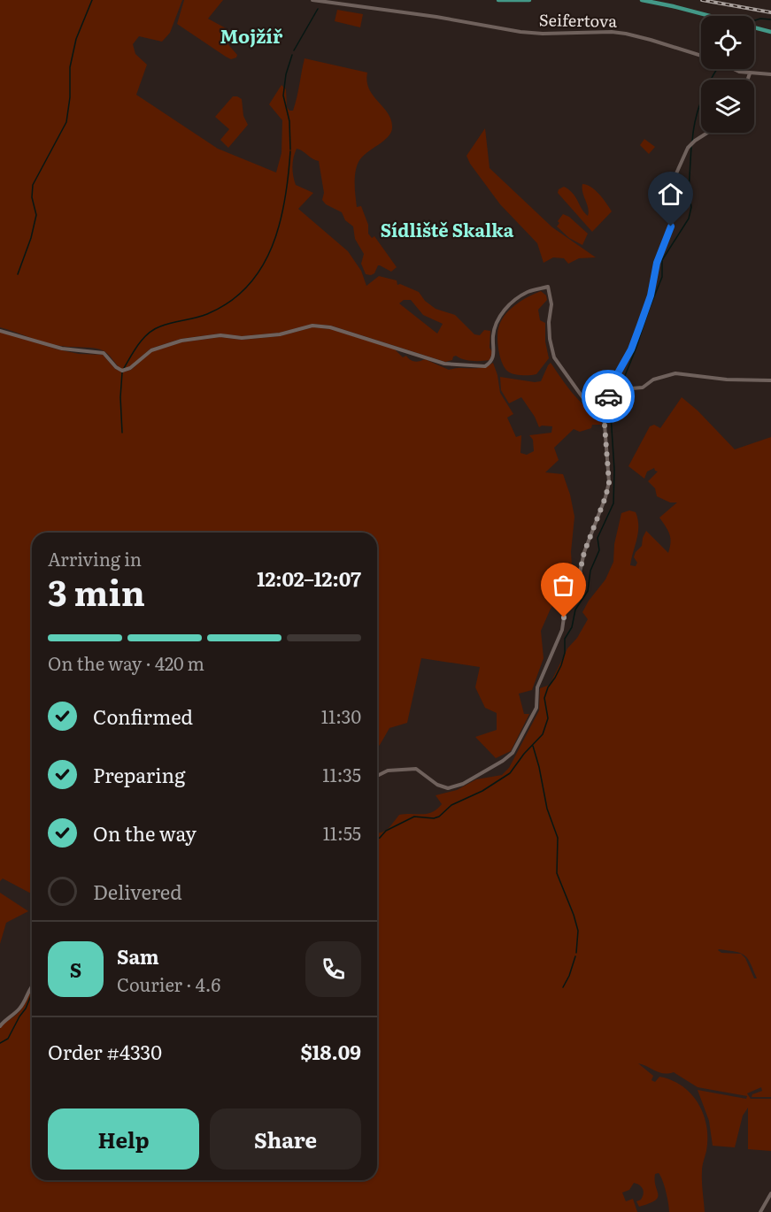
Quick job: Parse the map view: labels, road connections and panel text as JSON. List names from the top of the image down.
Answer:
{
  "streets": {
    "street": ["Seifertova"]
  },
  "districts": ["Mojžíř", "Sídliště Skalka"],
  "page": {
    "heading": ["3 min", "Arriving in", "12:02–12:07"],
    "panel": [
      "Sam",
      "Courier · 4.6",
      "Order #4330",
      "$18.09"
    ],
    "bar": "On the way · 420 m",
    "list": [
      ["Confirmed", "11:30"],
      ["Preparing", "11:35"],
      ["On the way", "11:55"],
      "Delivered"
    ],
    "round": "S",
    "buttons": ["Help", "Share"]
  }
}
